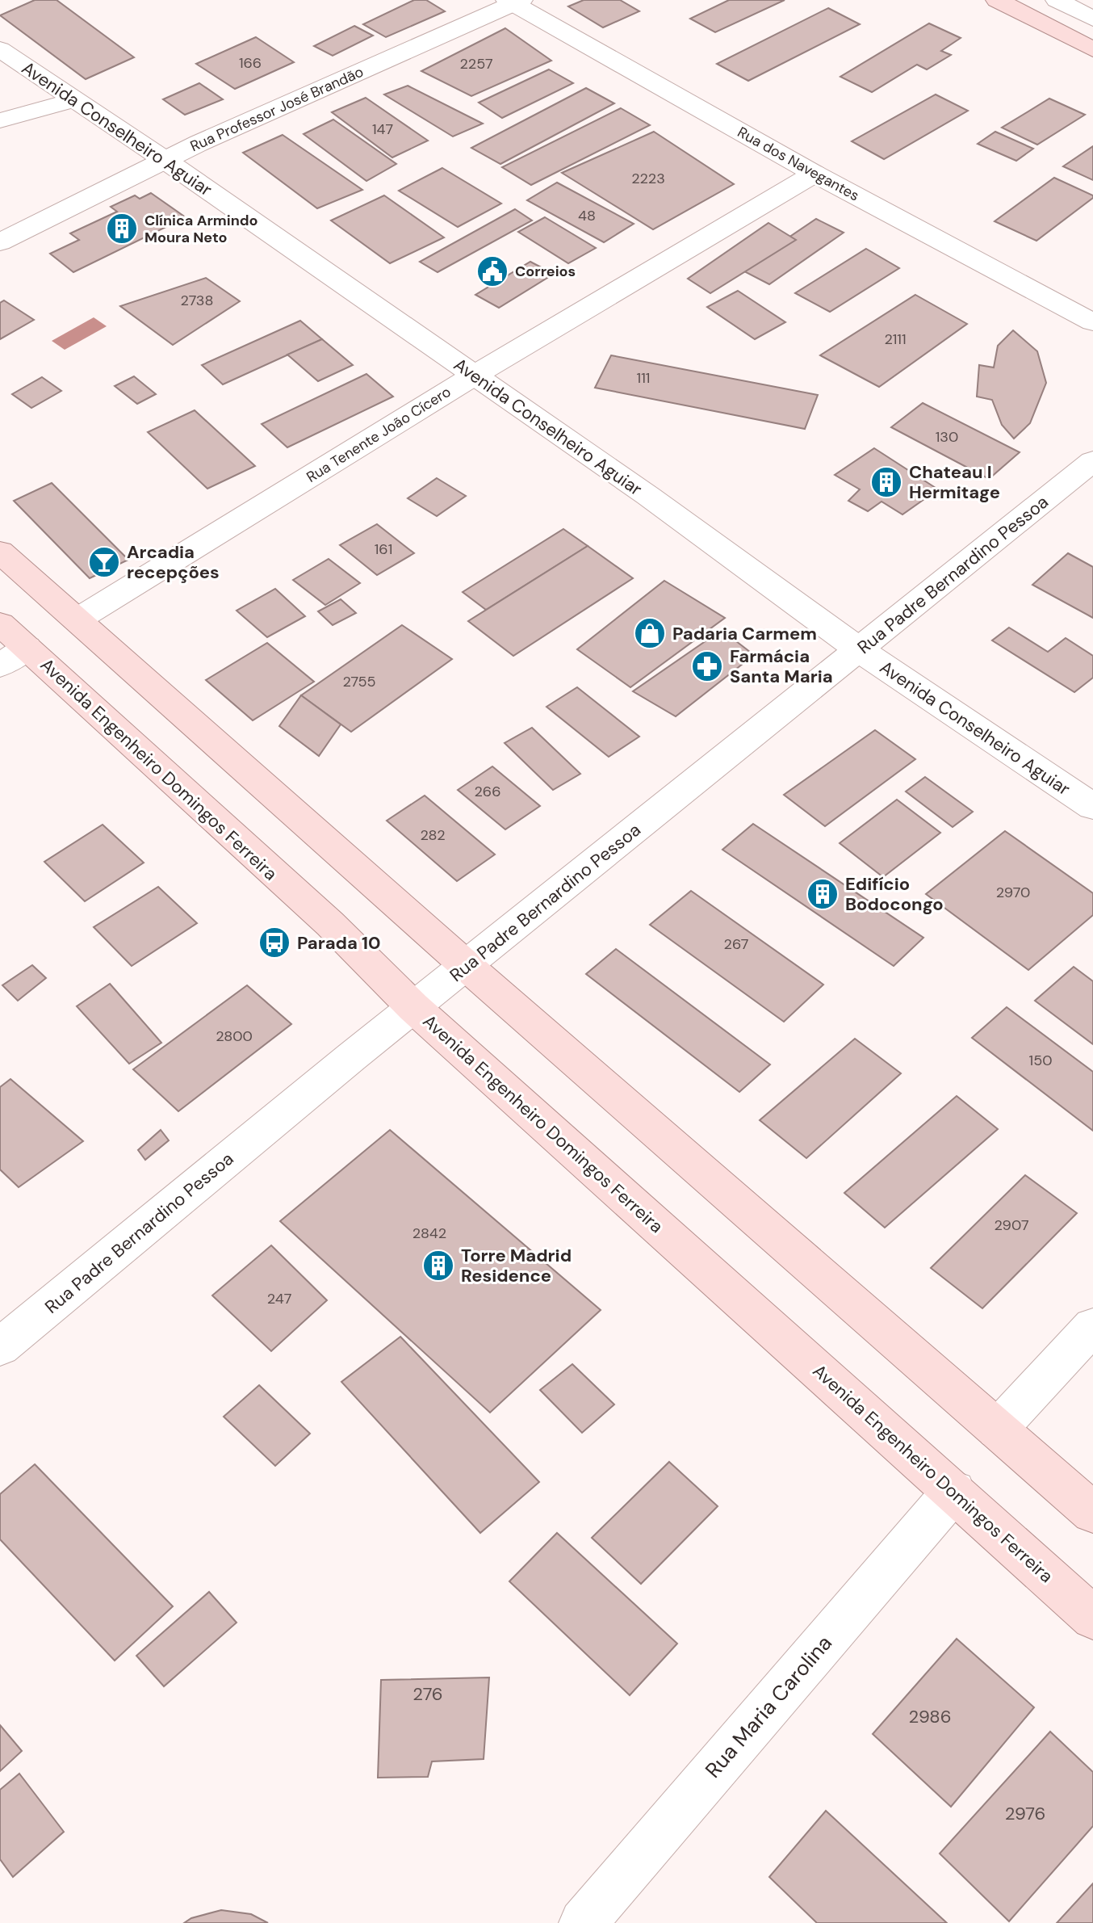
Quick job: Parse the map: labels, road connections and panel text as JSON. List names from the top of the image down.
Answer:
{
  "streets": {
    "main road": ["Avenida Engenheiro Domingos Ferreira"],
    "street": [
      "Rua Professor José Brandão",
      "Avenida Conselheiro Aguiar",
      "Rua dos Navegantes",
      "Rua Tenente João Cícero",
      "Rua Padre Bernardino Pessoa",
      "Rua Maria Carolina"
    ]
  },
  "crossings": [
    ["Rua Professor José Brandão", "Avenida Conselheiro Aguiar"],
    ["Rua Professor José Brandão", "Rua dos Navegantes"],
    ["Avenida Conselheiro Aguiar", "Rua Tenente João Cícero"],
    ["Avenida Conselheiro Aguiar", "Rua Padre Bernardino Pessoa"],
    ["Rua dos Navegantes", "Rua Tenente João Cícero"],
    ["Rua Padre Bernardino Pessoa", "Avenida Engenheiro Domingos Ferreira"],
    ["Avenida Engenheiro Domingos Ferreira", "Rua Maria Carolina"]
  ],
  "places": {
    "building": [
      "Clínica Armindo Moura Neto",
      "Chateau l Hermitage",
      "Edifício Bodocongo",
      "Torre Madrid Residence"
    ],
    "public building": ["Correios"],
    "bar": ["Arcadia recepções"],
    "shop": ["Padaria Carmem"],
    "pharmacy": ["Farmácia Santa Maria"],
    "bus stop": ["Parada 10"]
  },
  "house_numbers": [
    "166",
    "2257",
    "147",
    "2223",
    "48",
    "2738",
    "2111",
    "111",
    "130",
    "161",
    "2755",
    "266",
    "282",
    "2970",
    "267",
    "2800",
    "150",
    "2907",
    "2842",
    "247",
    "276",
    "2986",
    "2976"
  ]
}
